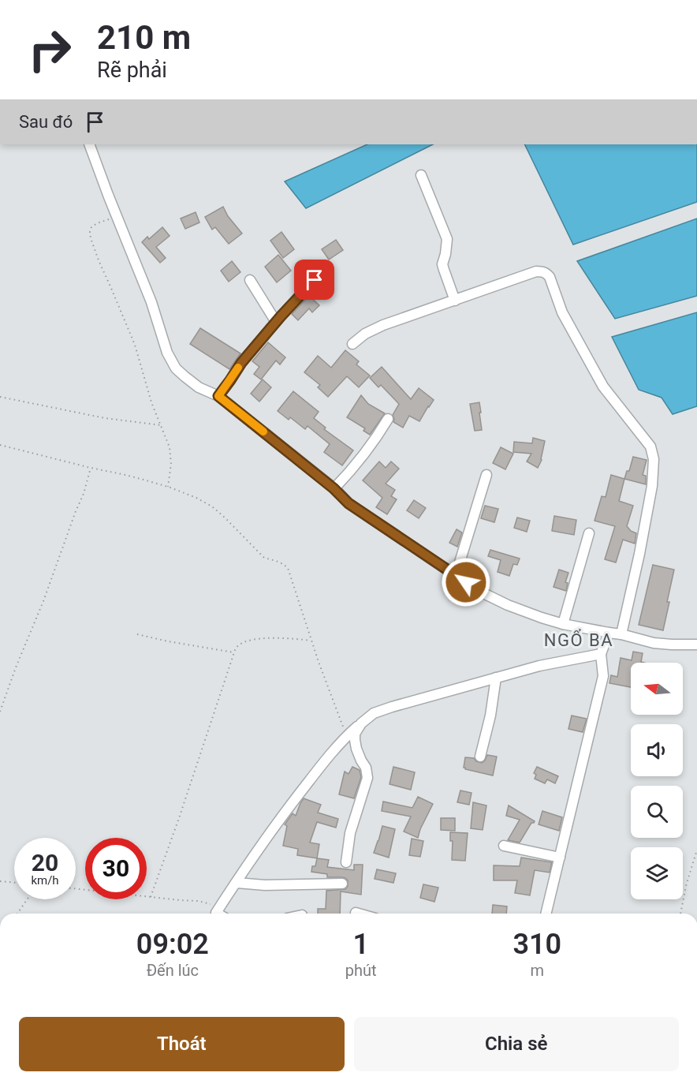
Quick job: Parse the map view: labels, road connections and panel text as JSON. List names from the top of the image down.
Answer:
{
  "districts": ["NGỔ BA"],
  "north": "left",
  "page": {
    "turn": ["210 m", "Rẽ phải"],
    "then": "Sau đó",
    "speed": "20 km/h",
    "limit": "30",
    "eta": [
      "09:02",
      "Đến lúc",
      "1",
      "phút",
      "310",
      "m"
    ],
    "buttons": ["Thoát", "Chia sẻ"]
  }
}
